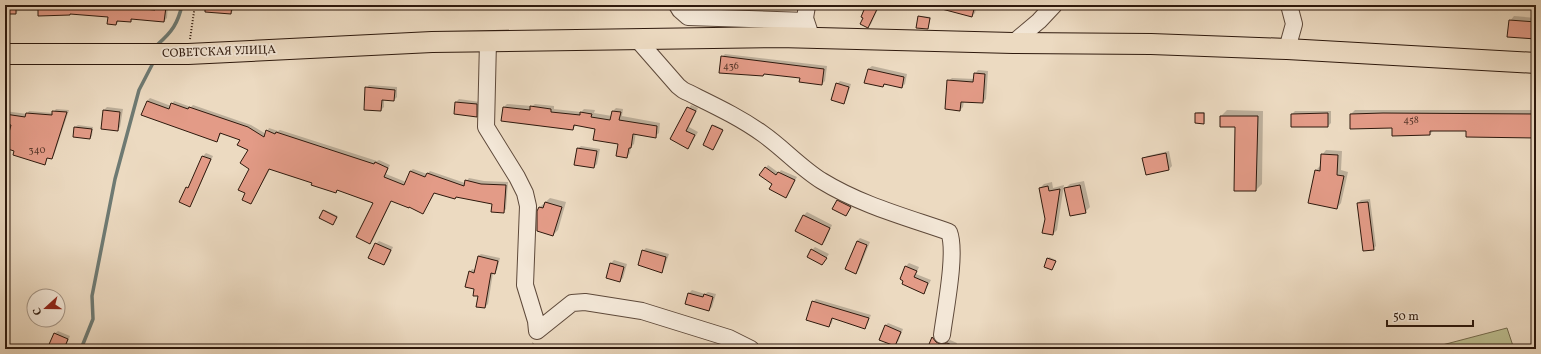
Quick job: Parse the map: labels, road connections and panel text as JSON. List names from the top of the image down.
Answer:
{
  "streets": {
    "main road": ["СОВЕТСКАЯ УЛИЦА"]
  },
  "house_numbers": ["436", "458", "340"],
  "scale_bar": "50 m",
  "north": "left"
}
